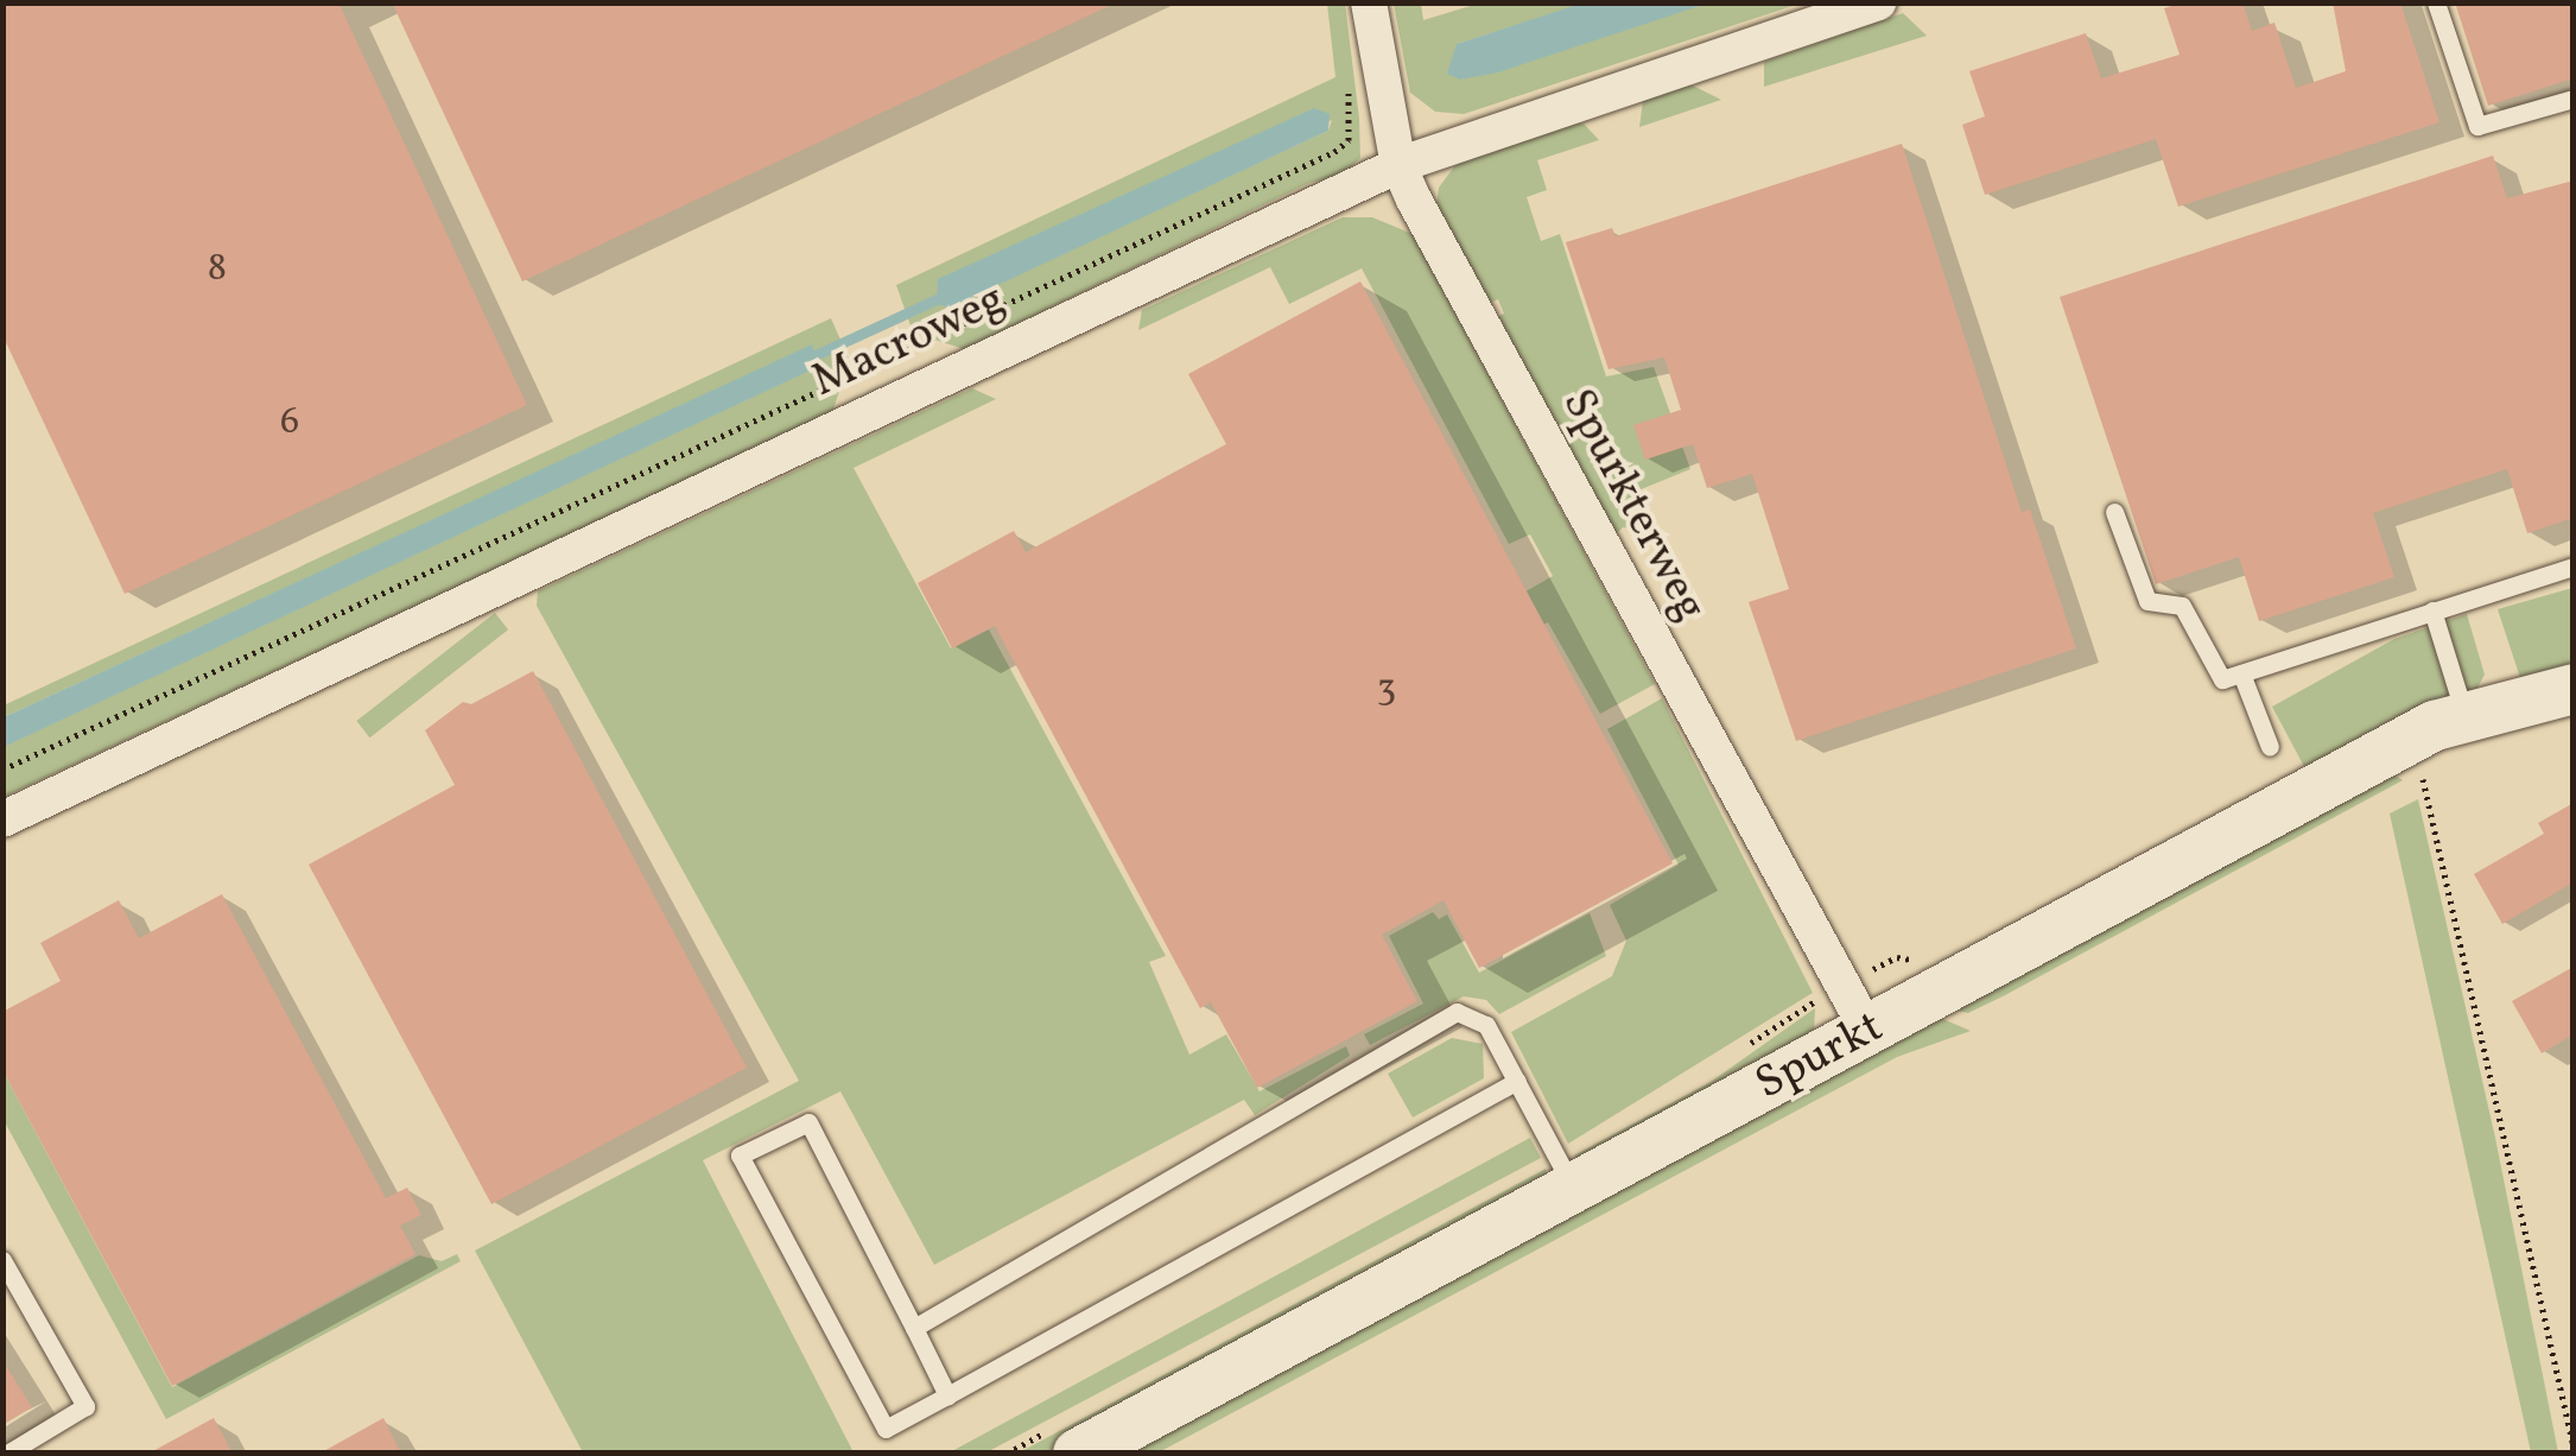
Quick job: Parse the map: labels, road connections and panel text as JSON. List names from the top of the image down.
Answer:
{
  "streets": {
    "street": ["Macroweg", "Spurkterweg", "Spurkt"]
  },
  "crossings": [
    ["Macroweg", "Spurkterweg"],
    ["Spurkterweg", "Spurkt"]
  ],
  "house_numbers": ["8", "6", "3"]
}
